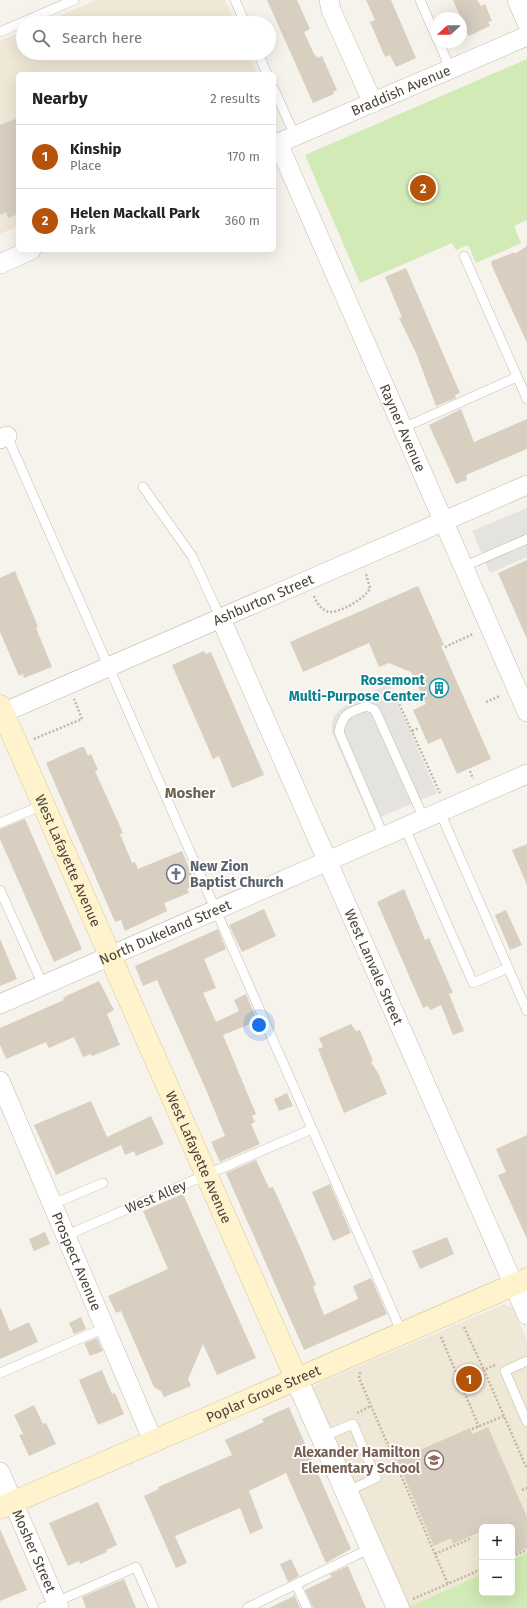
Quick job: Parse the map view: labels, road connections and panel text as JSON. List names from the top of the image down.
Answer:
{
  "streets": {
    "main road": ["West Lafayette Avenue", "Poplar Grove Street"],
    "street": [
      "Braddish Avenue",
      "Rayner Avenue",
      "Ashburton Street",
      "North Dukeland Street",
      "West Lanvale Street",
      "Prospect Avenue",
      "Mosher Street"
    ],
    "lane": ["West Alley"]
  },
  "crossings": [
    ["Braddish Avenue", "Rayner Avenue"],
    ["Rayner Avenue", "Ashburton Street"],
    ["Ashburton Street", "West Lafayette Avenue"],
    ["Ashburton Street", "West Lanvale Street"],
    ["West Lafayette Avenue", "North Dukeland Street"],
    ["West Lafayette Avenue", "West Alley"],
    ["West Lafayette Avenue", "Poplar Grove Street"],
    ["North Dukeland Street", "West Lanvale Street"],
    ["West Lanvale Street", "Poplar Grove Street"],
    ["West Alley", "Prospect Avenue"],
    ["Prospect Avenue", "Poplar Grove Street"],
    ["Poplar Grove Street", "Mosher Street"]
  ],
  "districts": ["Mosher"],
  "places": {
    "building": ["Rosemont Multi-Purpose Center"],
    "church": ["New Zion Baptist Church"],
    "school or university": ["Alexander Hamilton Elementary School"]
  },
  "north": "left",
  "page": {
    "search": "Search here",
    "heading": ["Nearby", "2 results"],
    "list": [
      {
        "mark": "1",
        "name": "Kinship",
        "note": "Place",
        "value": "170 m"
      },
      {
        "mark": "2",
        "name": "Helen Mackall Park",
        "note": "Park",
        "value": "360 m"
      }
    ],
    "pins": ["2", "1"],
    "map_buttons": ["+", "−"]
  }
}
